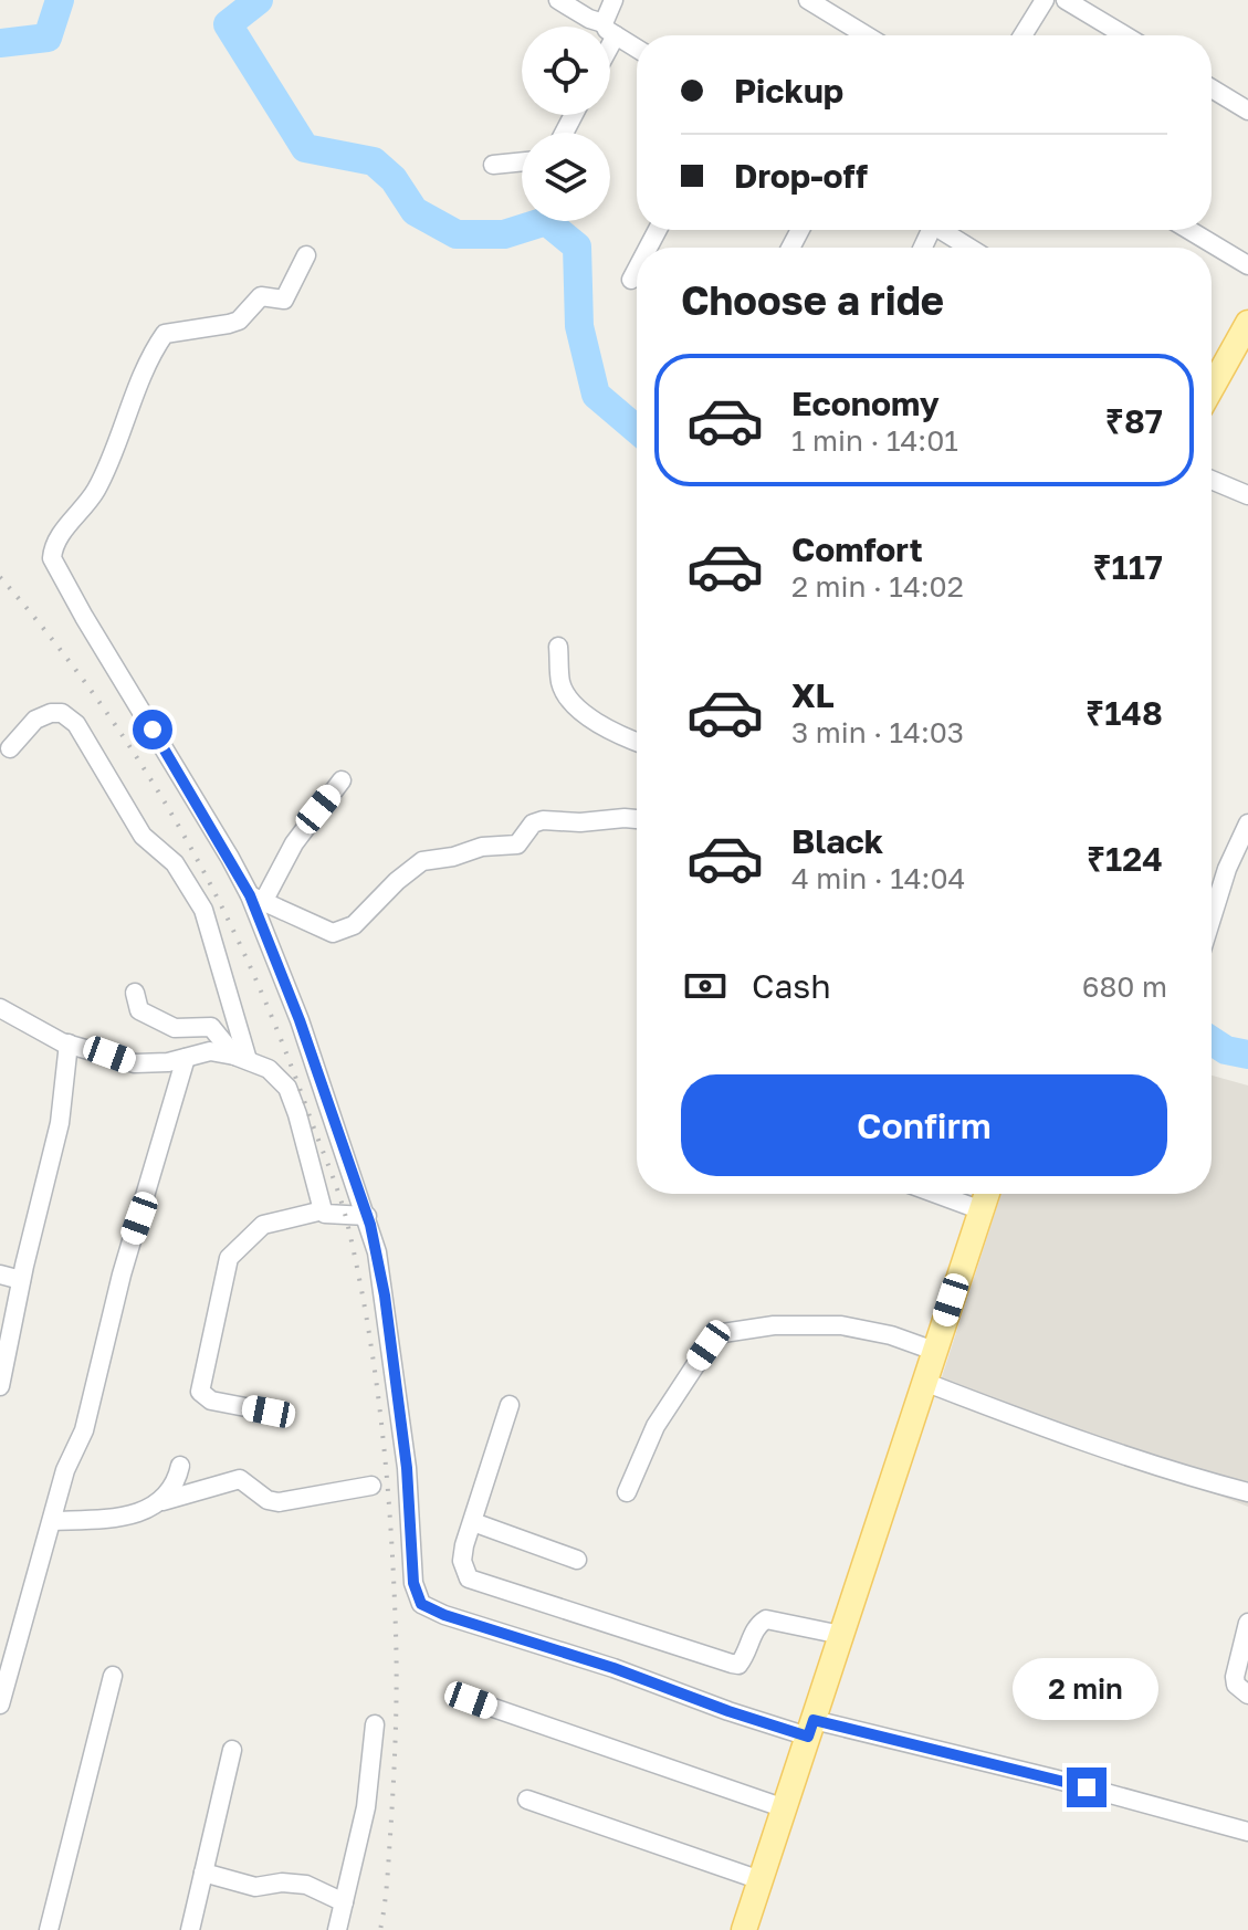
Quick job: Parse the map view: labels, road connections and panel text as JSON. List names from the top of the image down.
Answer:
{
  "page": {
    "banner": ["Pickup", "Drop-off"],
    "heading": "Choose a ride",
    "list": [
      {
        "name": "Economy",
        "note": "1 min · 14:01",
        "value": "₹87"
      },
      {
        "name": "Comfort",
        "note": "2 min · 14:02",
        "value": "₹117"
      },
      {
        "name": "XL",
        "note": "3 min · 14:03",
        "value": "₹148"
      },
      {
        "name": "Black",
        "note": "4 min · 14:04",
        "value": "₹124"
      }
    ],
    "pay": ["Cash", "680 m"],
    "buttons": "Confirm",
    "bubble": "2 min"
  }
}
